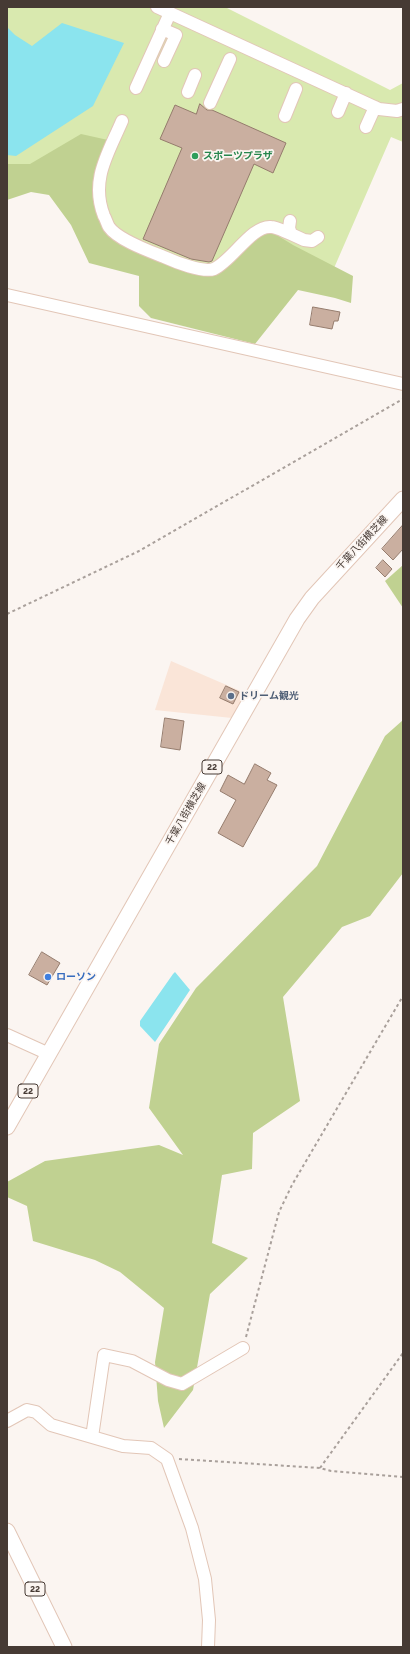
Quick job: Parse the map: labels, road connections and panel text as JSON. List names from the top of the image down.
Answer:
{
  "streets": {
    "main road": ["千葉八街横芝線", "22"]
  },
  "places": ["スポーツプラザ", "ドリーム観光", "ローソン"]
}
